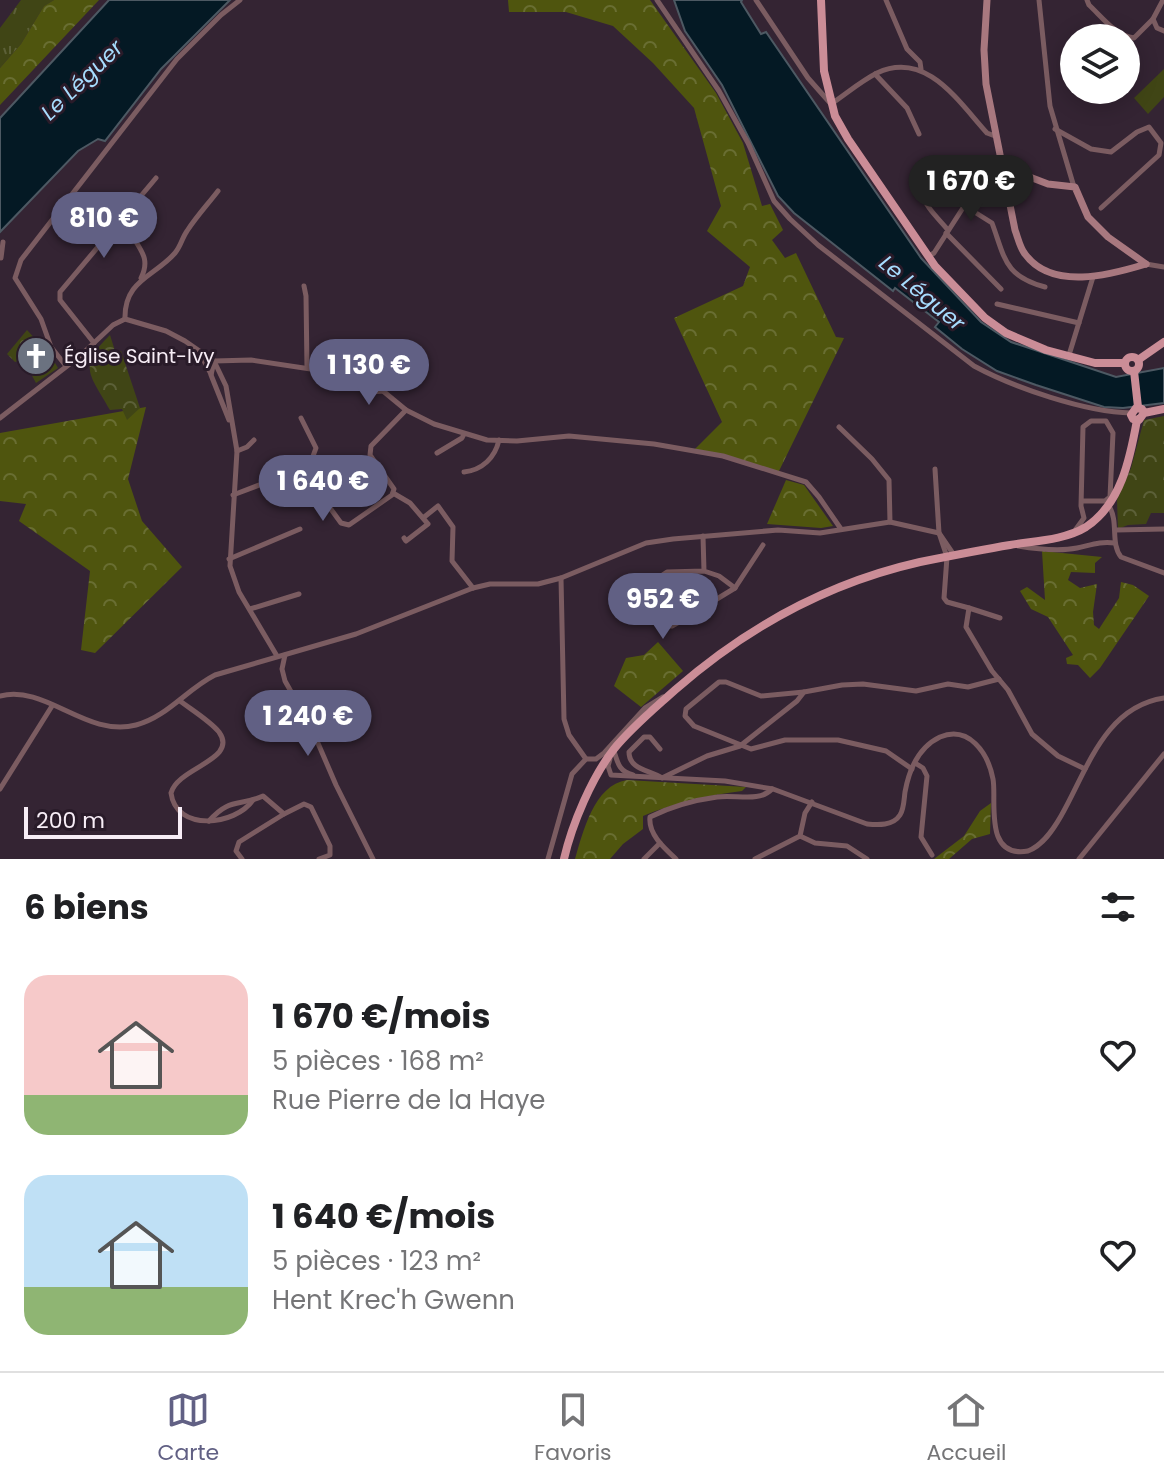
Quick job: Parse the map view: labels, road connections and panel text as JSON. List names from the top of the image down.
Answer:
{
  "water": ["Le Léguer"],
  "places": {
    "church": ["Église Saint-Ivy"]
  },
  "scale_bar": "200 m",
  "page": {
    "price": [
      "1 670 €",
      "810 €",
      "1 130 €",
      "1 640 €",
      "952 €",
      "1 240 €"
    ],
    "scale": "200 m",
    "heading": "6 biens",
    "list": [
      {
        "name": "1 670 €/mois",
        "note": "5 pièces · 168 m² · Rue Pierre de la Haye"
      },
      {
        "name": "1 640 €/mois",
        "note": "5 pièces · 123 m² · Hent Krec'h Gwenn"
      }
    ],
    "tabs": ["Carte", "Favoris", "Accueil"]
  }
}
